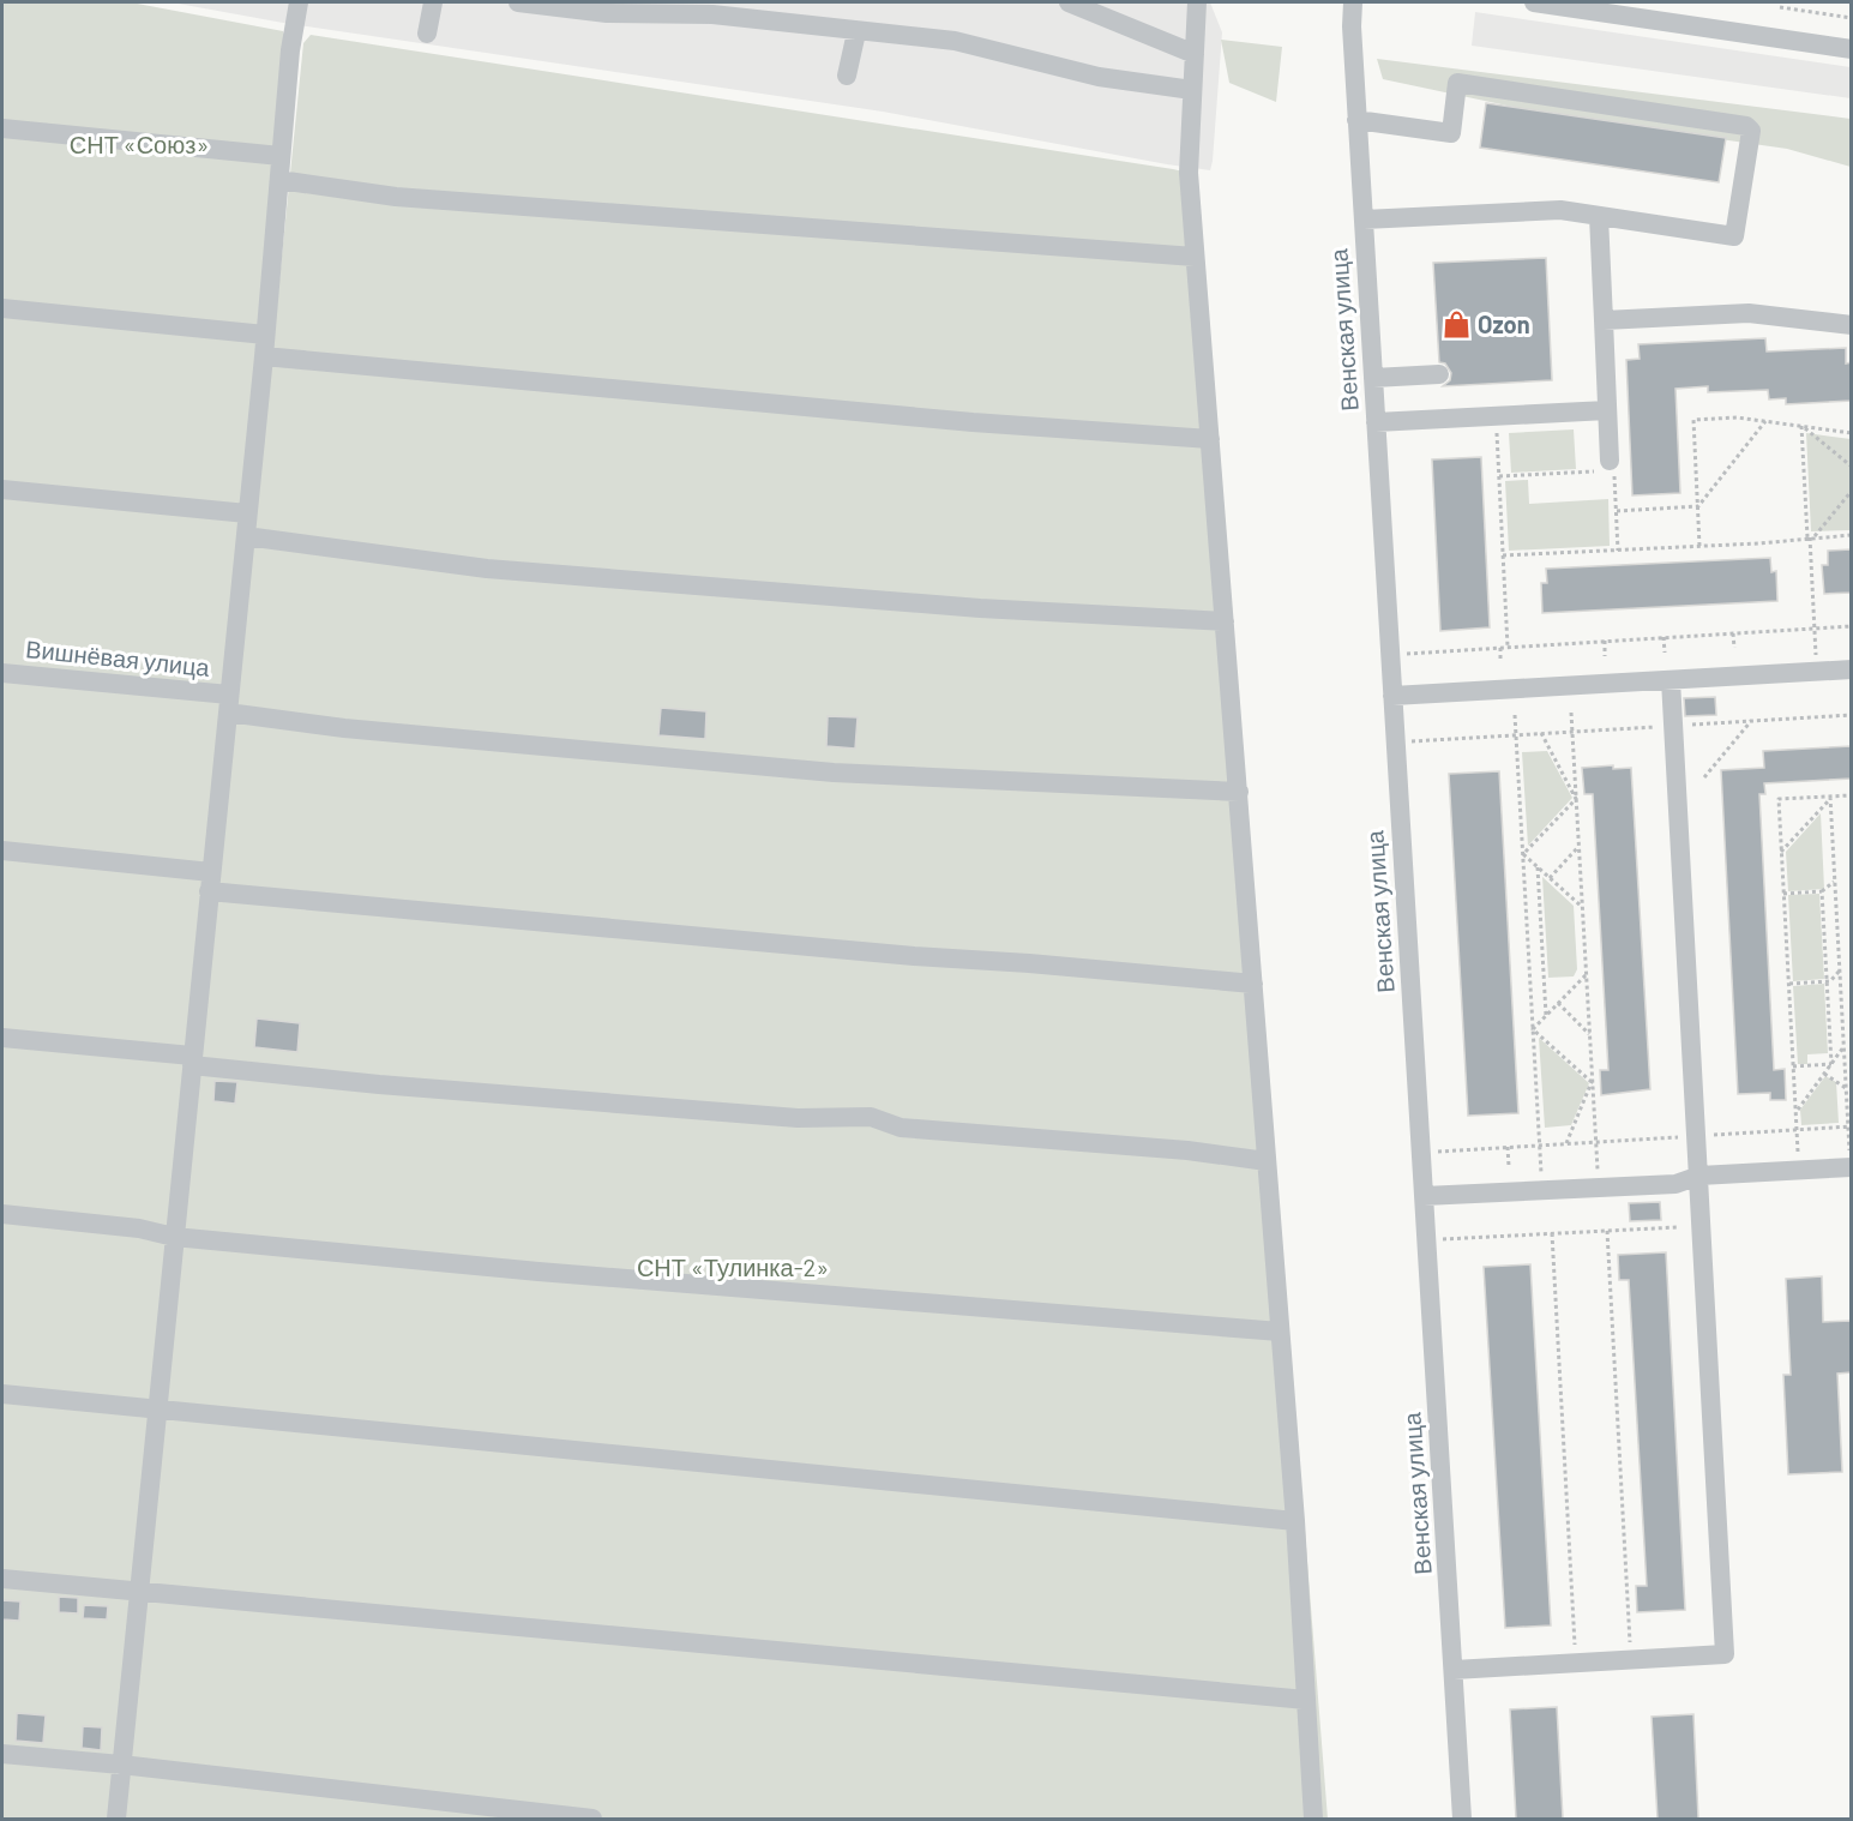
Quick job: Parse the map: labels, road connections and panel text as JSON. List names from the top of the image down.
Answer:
{
  "streets": {
    "street": ["Венская улица", "Вишнёвая улица"]
  },
  "parks": ["СНТ «Союз»", "СНТ «Тулинка-2»"],
  "places": {
    "shop": ["Ozon"]
  }
}
